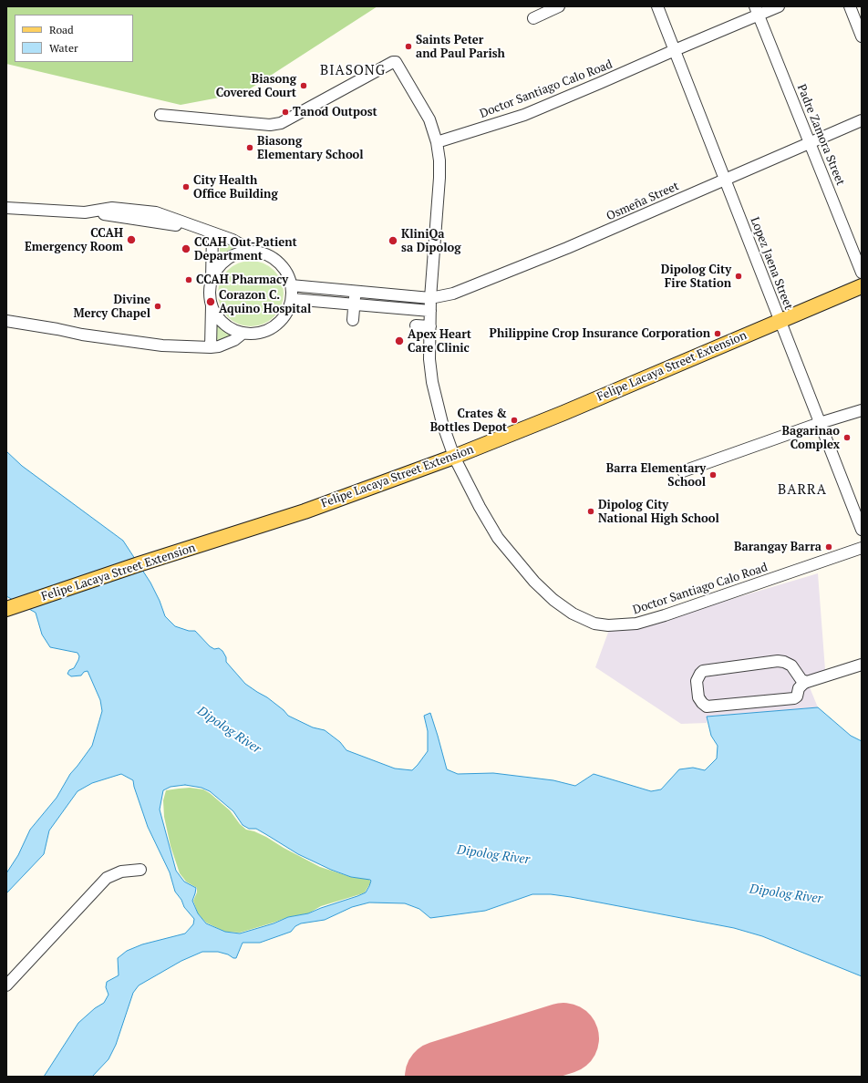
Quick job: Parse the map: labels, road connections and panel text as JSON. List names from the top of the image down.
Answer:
{
  "streets": {
    "main road": ["Felipe Lacaya Street Extension"],
    "street": [
      "Doctor Santiago Calo Road",
      "Padre Zamora Street",
      "Osmeña Street",
      "Lopez Jaena Street"
    ]
  },
  "crossings": [
    ["Doctor Santiago Calo Road", "Padre Zamora Street"],
    ["Doctor Santiago Calo Road", "Osmeña Street"],
    ["Doctor Santiago Calo Road", "Lopez Jaena Street"],
    ["Doctor Santiago Calo Road", "Felipe Lacaya Street Extension"],
    ["Padre Zamora Street", "Osmeña Street"],
    ["Osmeña Street", "Lopez Jaena Street"],
    ["Lopez Jaena Street", "Felipe Lacaya Street Extension"]
  ],
  "districts": ["BIASONG", "BARRA"],
  "water": ["Dipolog River"],
  "places": [
    "Saints Peter and Paul Parish",
    "Biasong Covered Court",
    "Tanod Outpost",
    "Biasong Elementary School",
    "City Health Office Building",
    "CCAH Emergency Room",
    "KliniQa sa Dipolog",
    "CCAH Out-Patient Department",
    "Dipolog City Fire Station",
    "CCAH Pharmacy",
    "Corazon C. Aquino Hospital",
    "Divine Mercy Chapel",
    "Philippine Crop Insurance Corporation",
    "Apex Heart Care Clinic",
    "Crates & Bottles Depot",
    "Bagarinao Complex",
    "Barra Elementary School",
    "Dipolog City National High School",
    "Barangay Barra"
  ],
  "legend": ["Road", "Water"]
}
